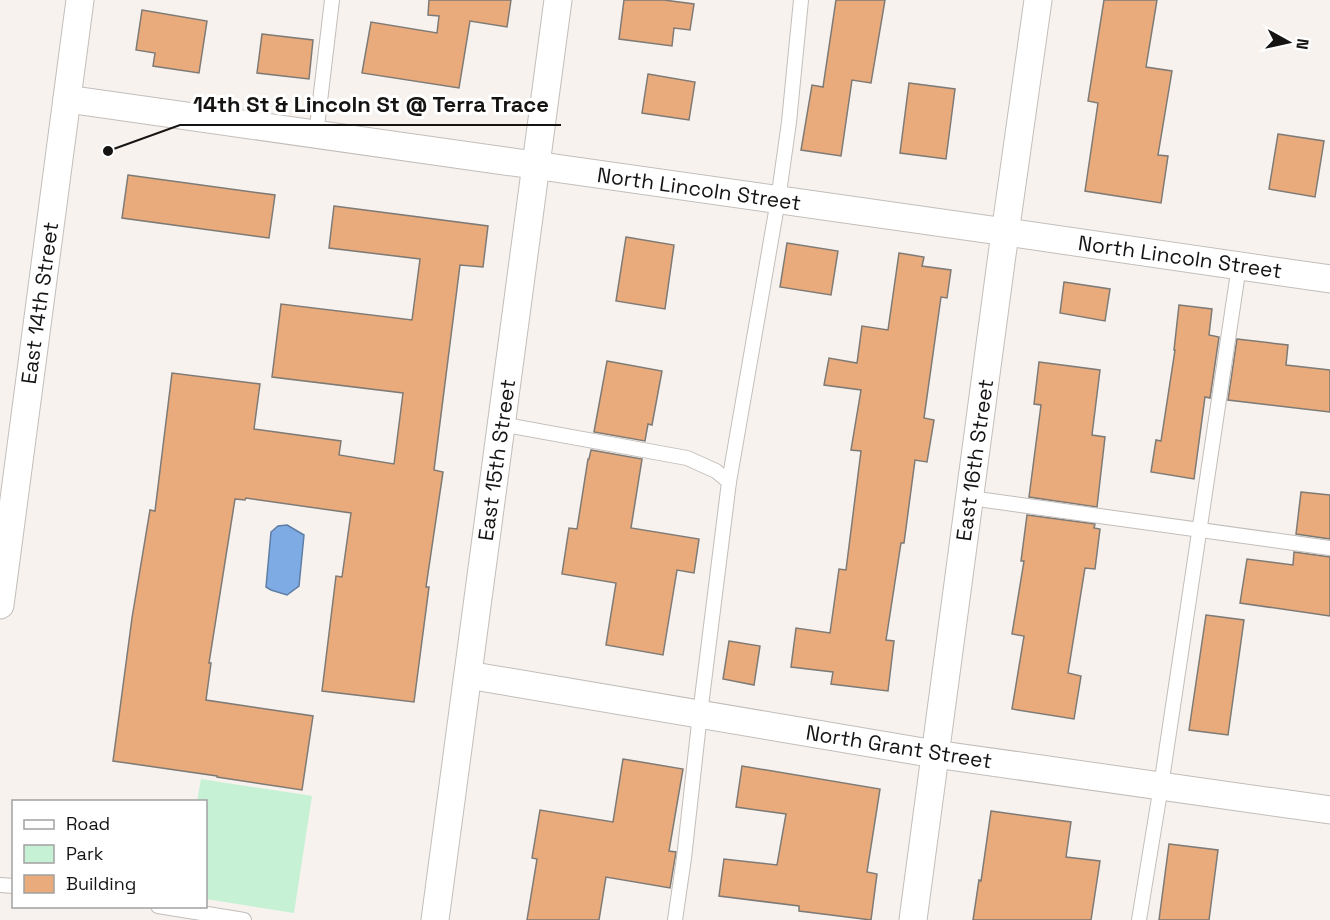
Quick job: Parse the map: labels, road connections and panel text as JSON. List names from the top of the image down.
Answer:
{
  "streets": {
    "street": [
      "North Lincoln Street",
      "East 14th Street",
      "East 15th Street",
      "East 16th Street",
      "North Grant Street"
    ]
  },
  "crossings": [
    ["North Lincoln Street", "East 14th Street"],
    ["North Lincoln Street", "East 15th Street"],
    ["North Lincoln Street", "East 16th Street"],
    ["East 15th Street", "North Grant Street"],
    ["East 16th Street", "North Grant Street"]
  ],
  "places": ["14th St & Lincoln St @ Terra Trace"],
  "legend": ["Road", "Park", "Building"],
  "north": "right"
}
